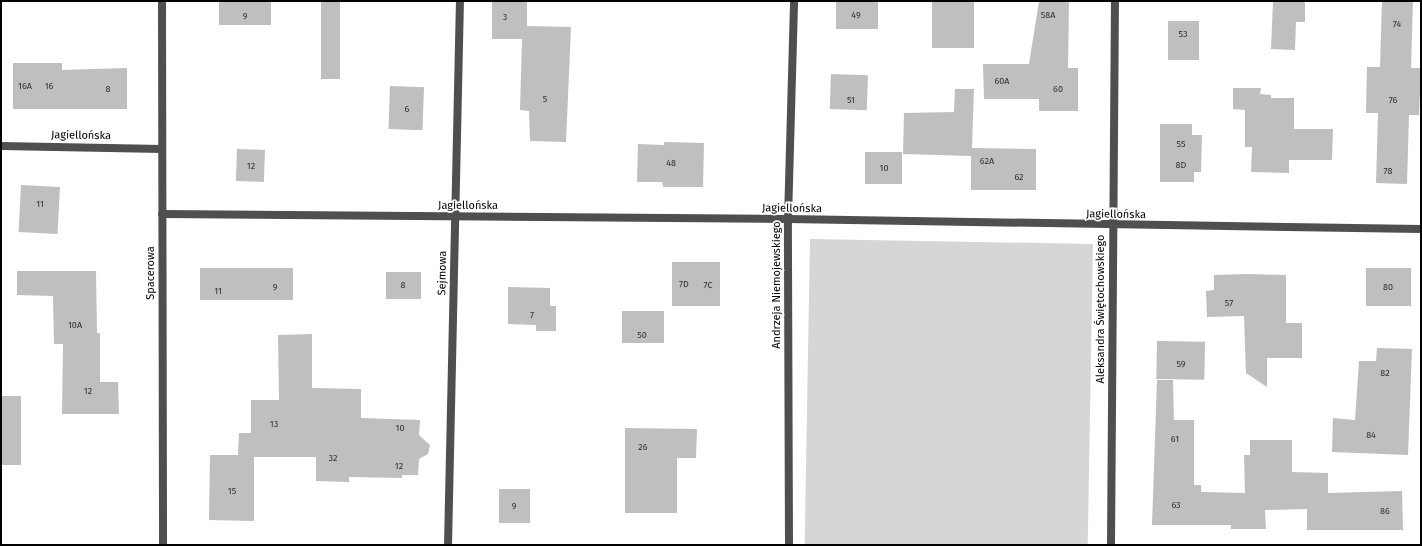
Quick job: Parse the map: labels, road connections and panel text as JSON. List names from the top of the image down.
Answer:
{
  "streets": {
    "street": [
      "Jagiellońska",
      "Spacerowa",
      "Sejmowa",
      "Andrzeja Niemojewskiego",
      "Aleksandra Świętochowskiego"
    ]
  },
  "crossings": [
    ["Jagiellońska", "Spacerowa"],
    ["Jagiellońska", "Sejmowa"],
    ["Jagiellońska", "Andrzeja Niemojewskiego"],
    ["Jagiellońska", "Aleksandra Świętochowskiego"]
  ],
  "house_numbers": [
    "49",
    "58A",
    "9",
    "3",
    "74",
    "53",
    "60A",
    "16A",
    "16",
    "8",
    "60",
    "5",
    "51",
    "76",
    "6",
    "55",
    "62A",
    "48",
    "8D",
    "12",
    "10",
    "78",
    "62",
    "11",
    "7D",
    "8",
    "7C",
    "9",
    "80",
    "11",
    "57",
    "7",
    "10A",
    "50",
    "59",
    "82",
    "12",
    "13",
    "10",
    "84",
    "61",
    "26",
    "32",
    "12",
    "15",
    "63",
    "9",
    "86"
  ]
}
